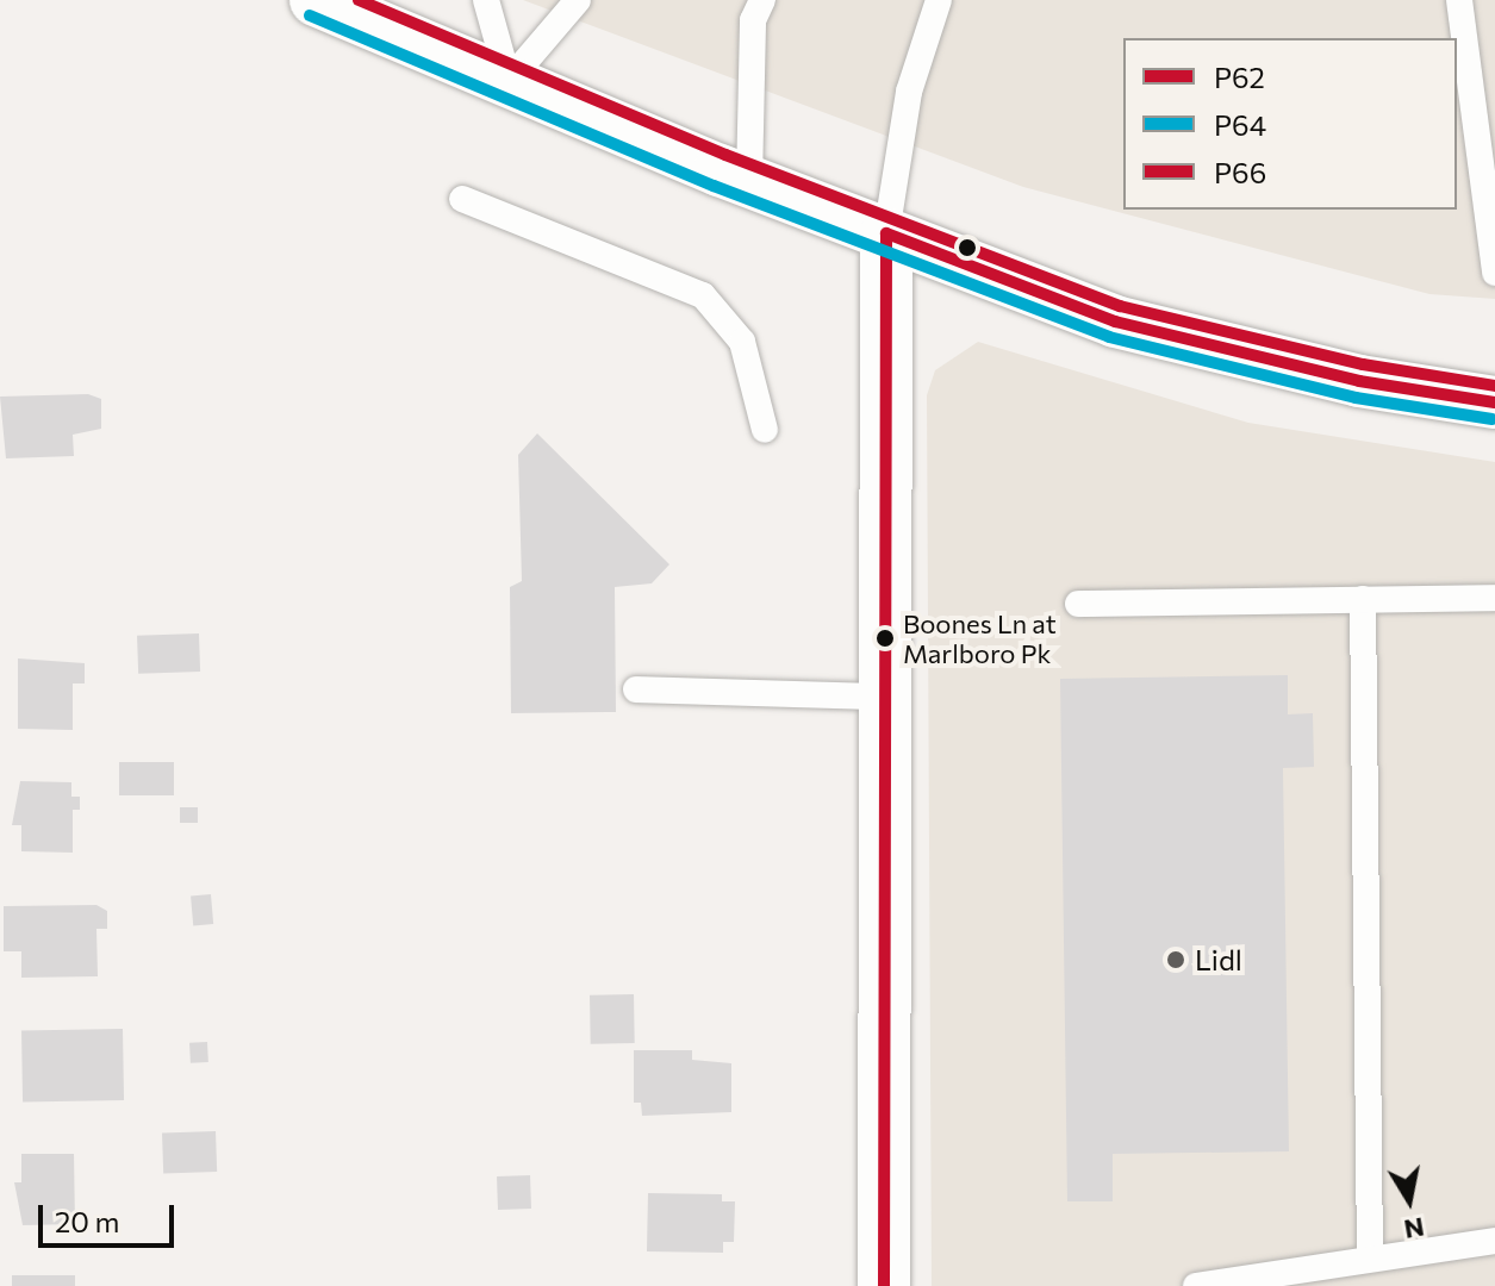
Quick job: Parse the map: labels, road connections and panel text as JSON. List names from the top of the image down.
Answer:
{
  "places": ["Boones Ln at Marlboro Pk", "Lidl"],
  "lines": ["transit line P66", "transit line P64", "transit line P62"],
  "legend": ["P62", "P64", "P66"],
  "scale_bar": "20 m",
  "north": "bottom"
}
